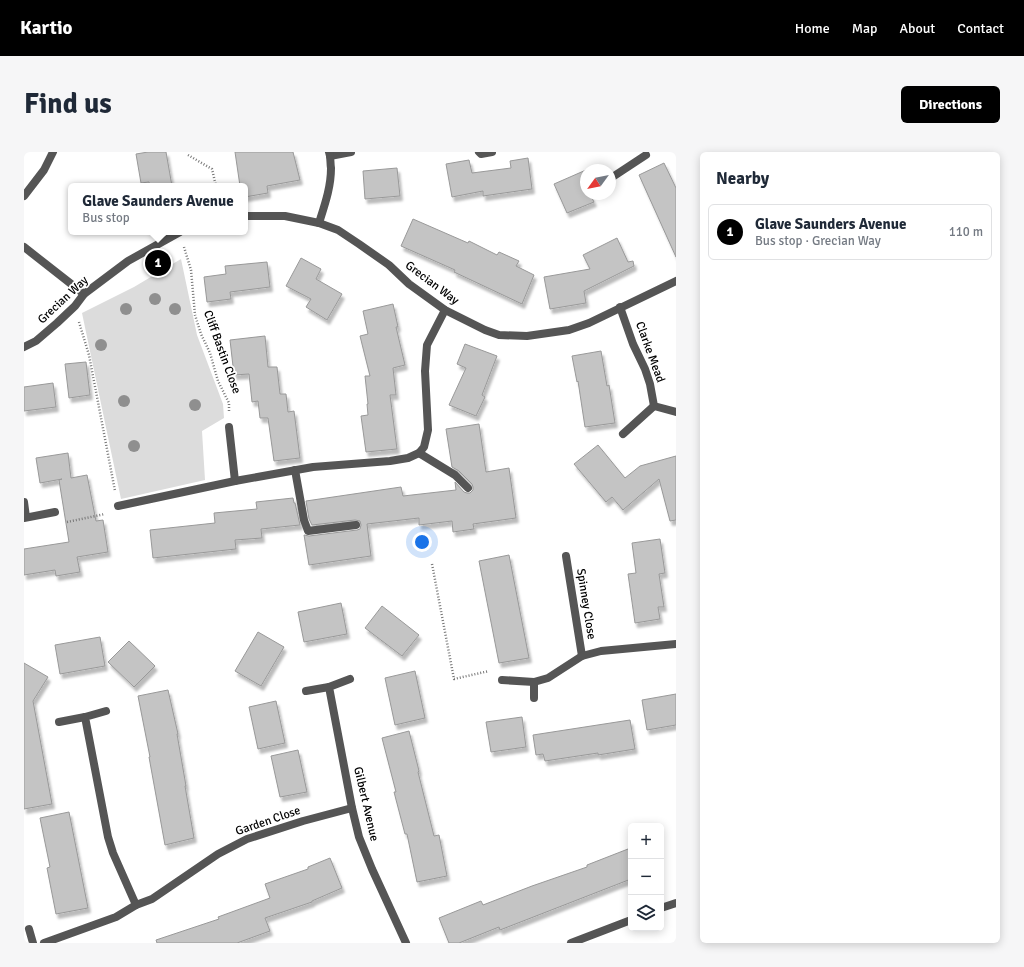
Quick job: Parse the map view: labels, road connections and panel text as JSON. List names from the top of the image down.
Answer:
{
  "streets": {
    "street": [
      "Grecian Way",
      "Clarke Mead",
      "Spinney Close",
      "Gilbert Avenue",
      "Garden Close"
    ],
    "path": ["Cliff Bastin Close"]
  },
  "crossings": [
    ["Grecian Way", "Cliff Bastin Close"],
    ["Grecian Way", "Clarke Mead"],
    ["Gilbert Avenue", "Garden Close"]
  ],
  "north": "bottom left",
  "page": {
    "header": "Kartio",
    "nav": [
      "Home",
      "Map",
      "About",
      "Contact"
    ],
    "buttons": "Directions",
    "title": "Find us",
    "heading": "Nearby",
    "popup": ["Glave Saunders Avenue", "Bus stop"],
    "list": [
      {
        "mark": "1",
        "name": "Glave Saunders Avenue",
        "note": "Bus stop · Grecian Way",
        "value": "110 m"
      }
    ],
    "pins": "1",
    "map_buttons": ["+", "−"]
  }
}
